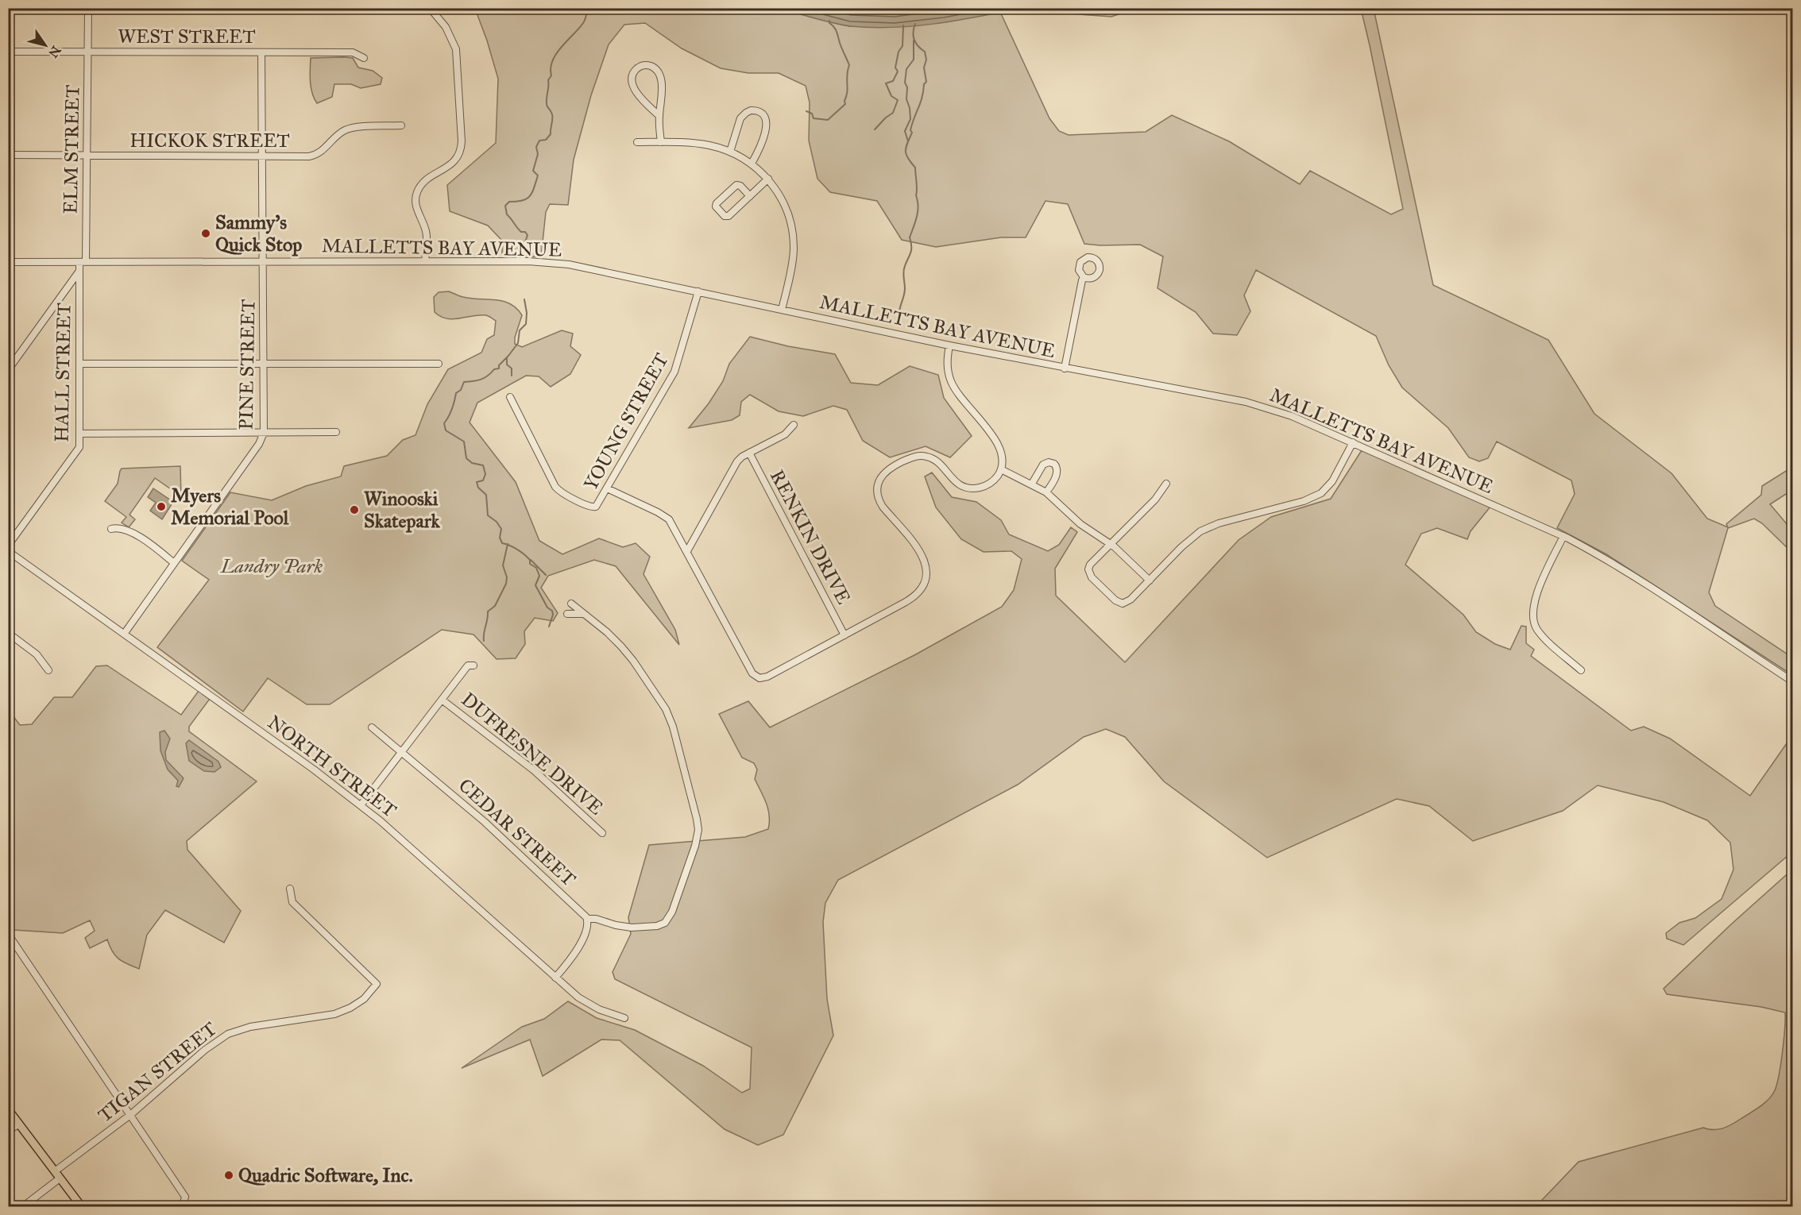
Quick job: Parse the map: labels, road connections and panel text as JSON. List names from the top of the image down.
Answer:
{
  "streets": {
    "street": [
      "WEST STREET",
      "HICKOK STREET",
      "ELM STREET",
      "MALLETTS BAY AVENUE",
      "PINE STREET",
      "HALL STREET",
      "YOUNG STREET",
      "RENKIN DRIVE",
      "DUFRESNE DRIVE",
      "NORTH STREET",
      "CEDAR STREET",
      "TIGAN STREET"
    ]
  },
  "crossings": [
    ["WEST STREET", "ELM STREET"],
    ["WEST STREET", "PINE STREET"],
    ["HICKOK STREET", "ELM STREET"],
    ["HICKOK STREET", "PINE STREET"],
    ["ELM STREET", "MALLETTS BAY AVENUE"],
    ["ELM STREET", "HALL STREET"],
    ["MALLETTS BAY AVENUE", "PINE STREET"],
    ["MALLETTS BAY AVENUE", "HALL STREET"],
    ["MALLETTS BAY AVENUE", "YOUNG STREET"],
    ["PINE STREET", "NORTH STREET"]
  ],
  "parks": ["Landry Park"],
  "places": [
    "Sammy's Quick Stop",
    "Myers Memorial Pool",
    "Winooski Skatepark",
    "Quadric Software, Inc."
  ],
  "north": "bottom right"
}
